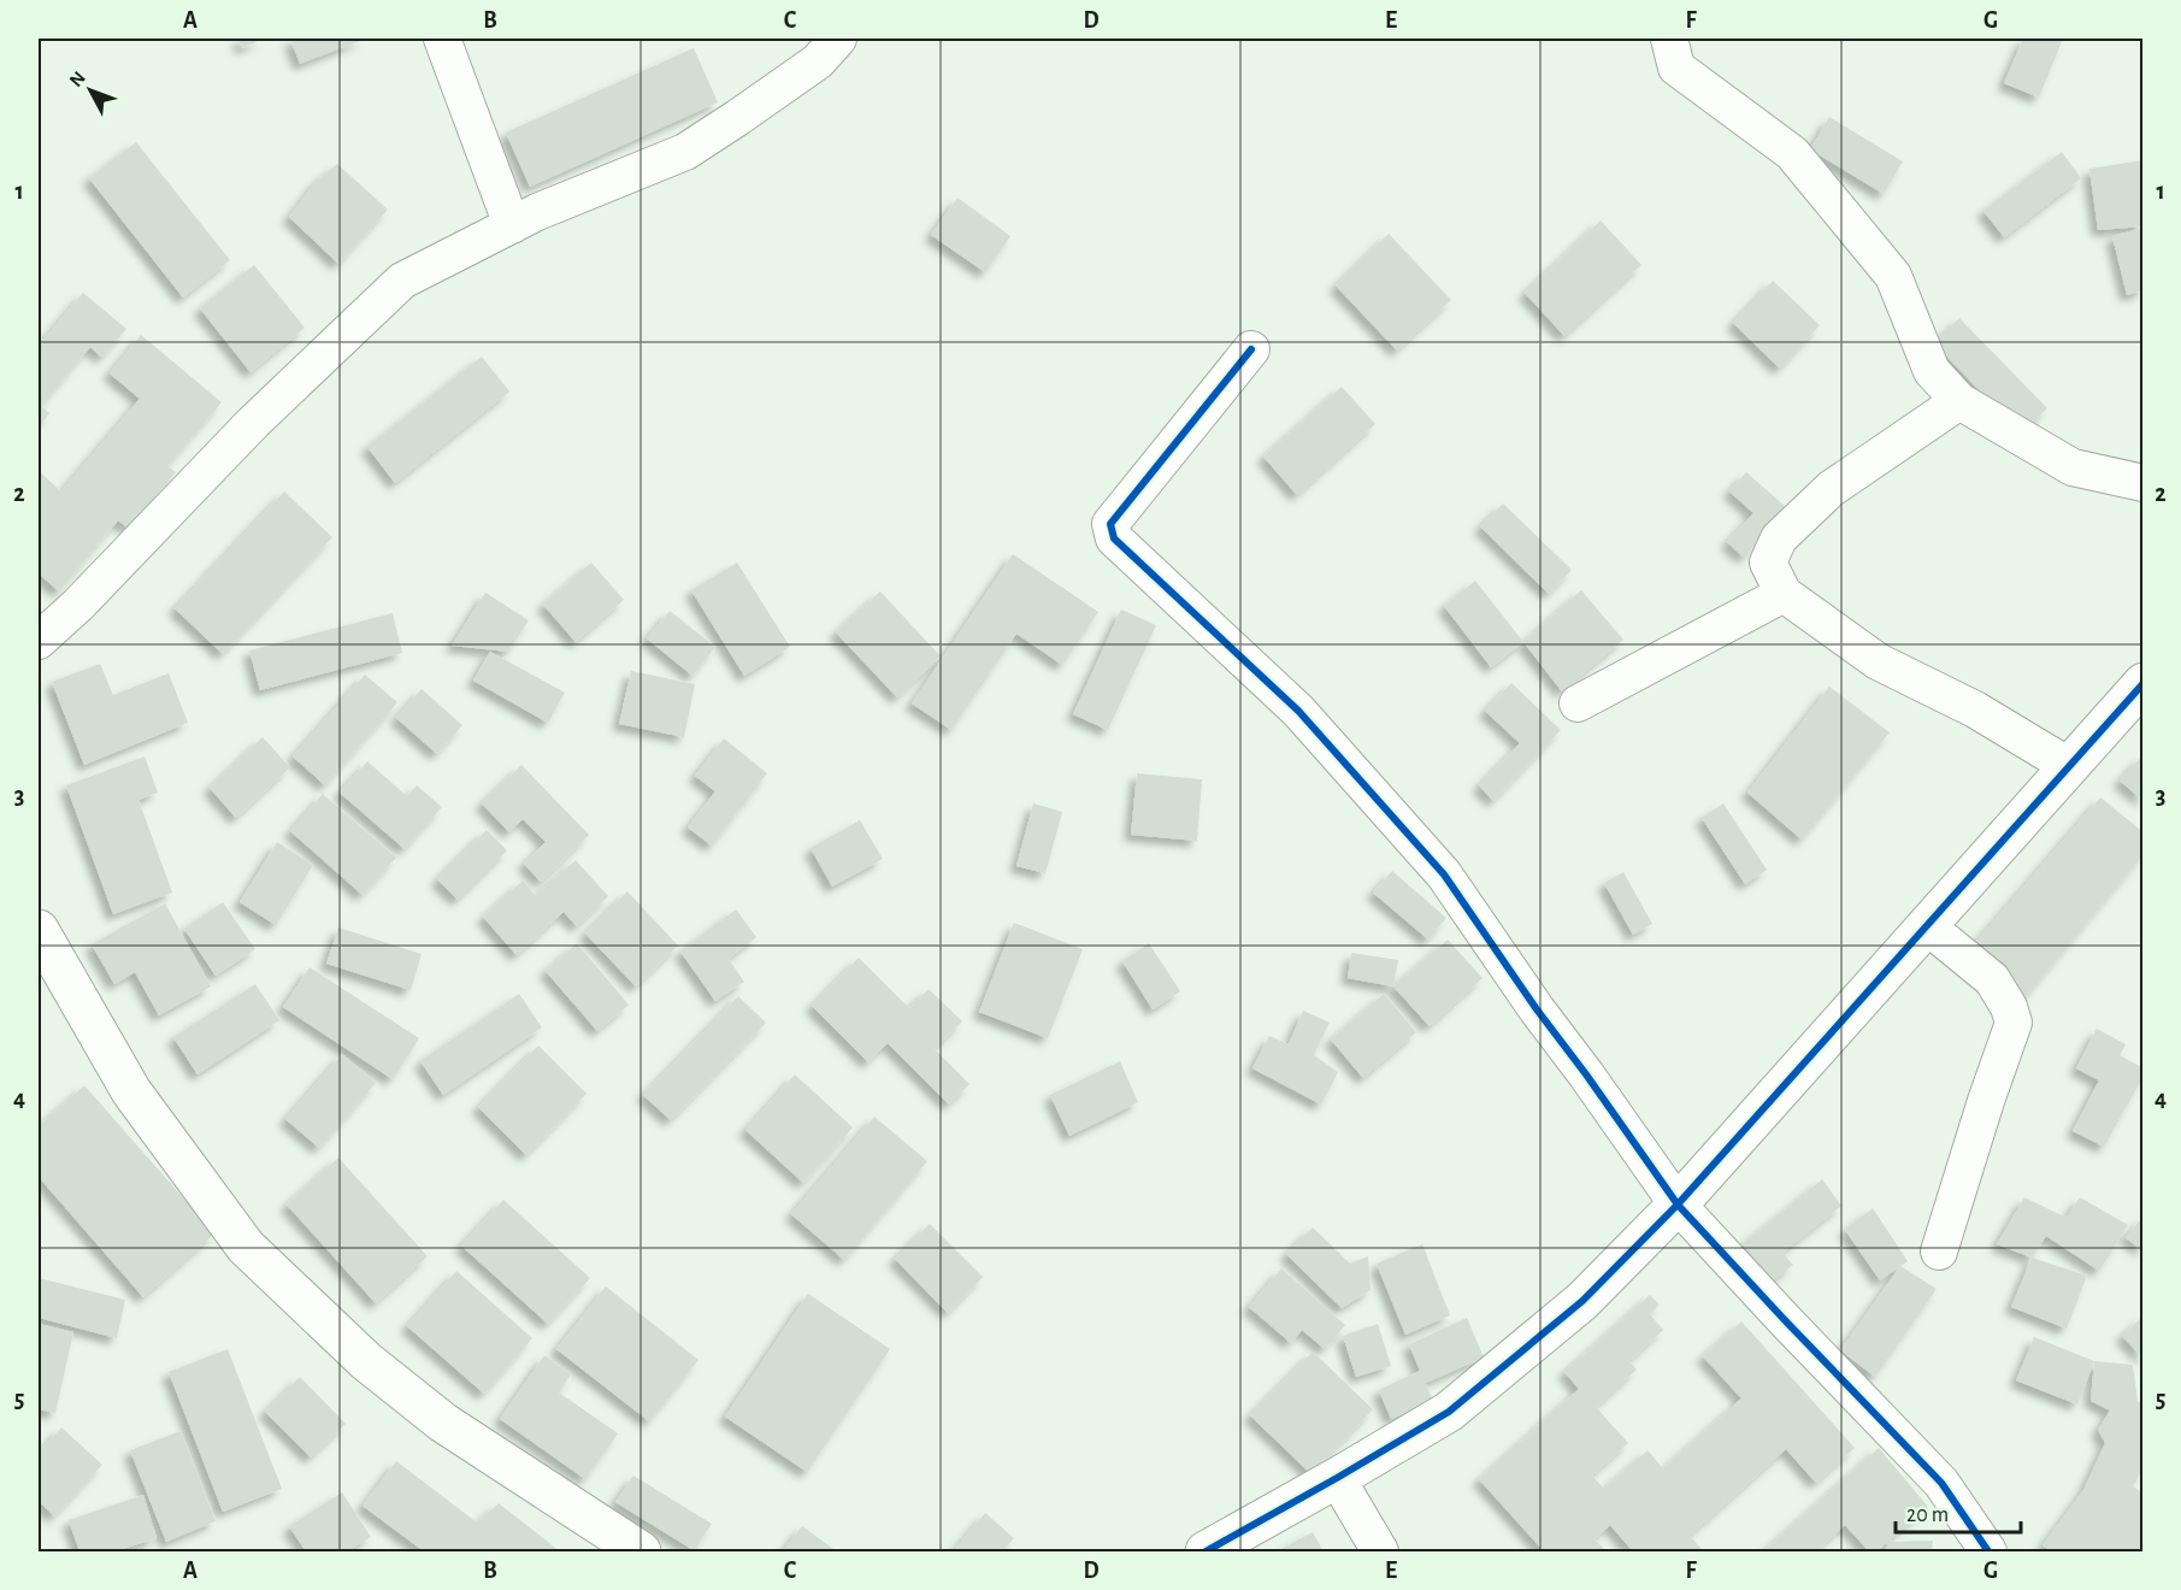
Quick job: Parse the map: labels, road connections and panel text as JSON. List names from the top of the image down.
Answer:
{
  "scale_bar": "20 m",
  "north": "top left",
  "grid": {
    "columns": [
      "A",
      "B",
      "C",
      "D",
      "E",
      "F",
      "G"
    ],
    "rows": [
      "1",
      "2",
      "3",
      "4",
      "5"
    ]
  }
}
